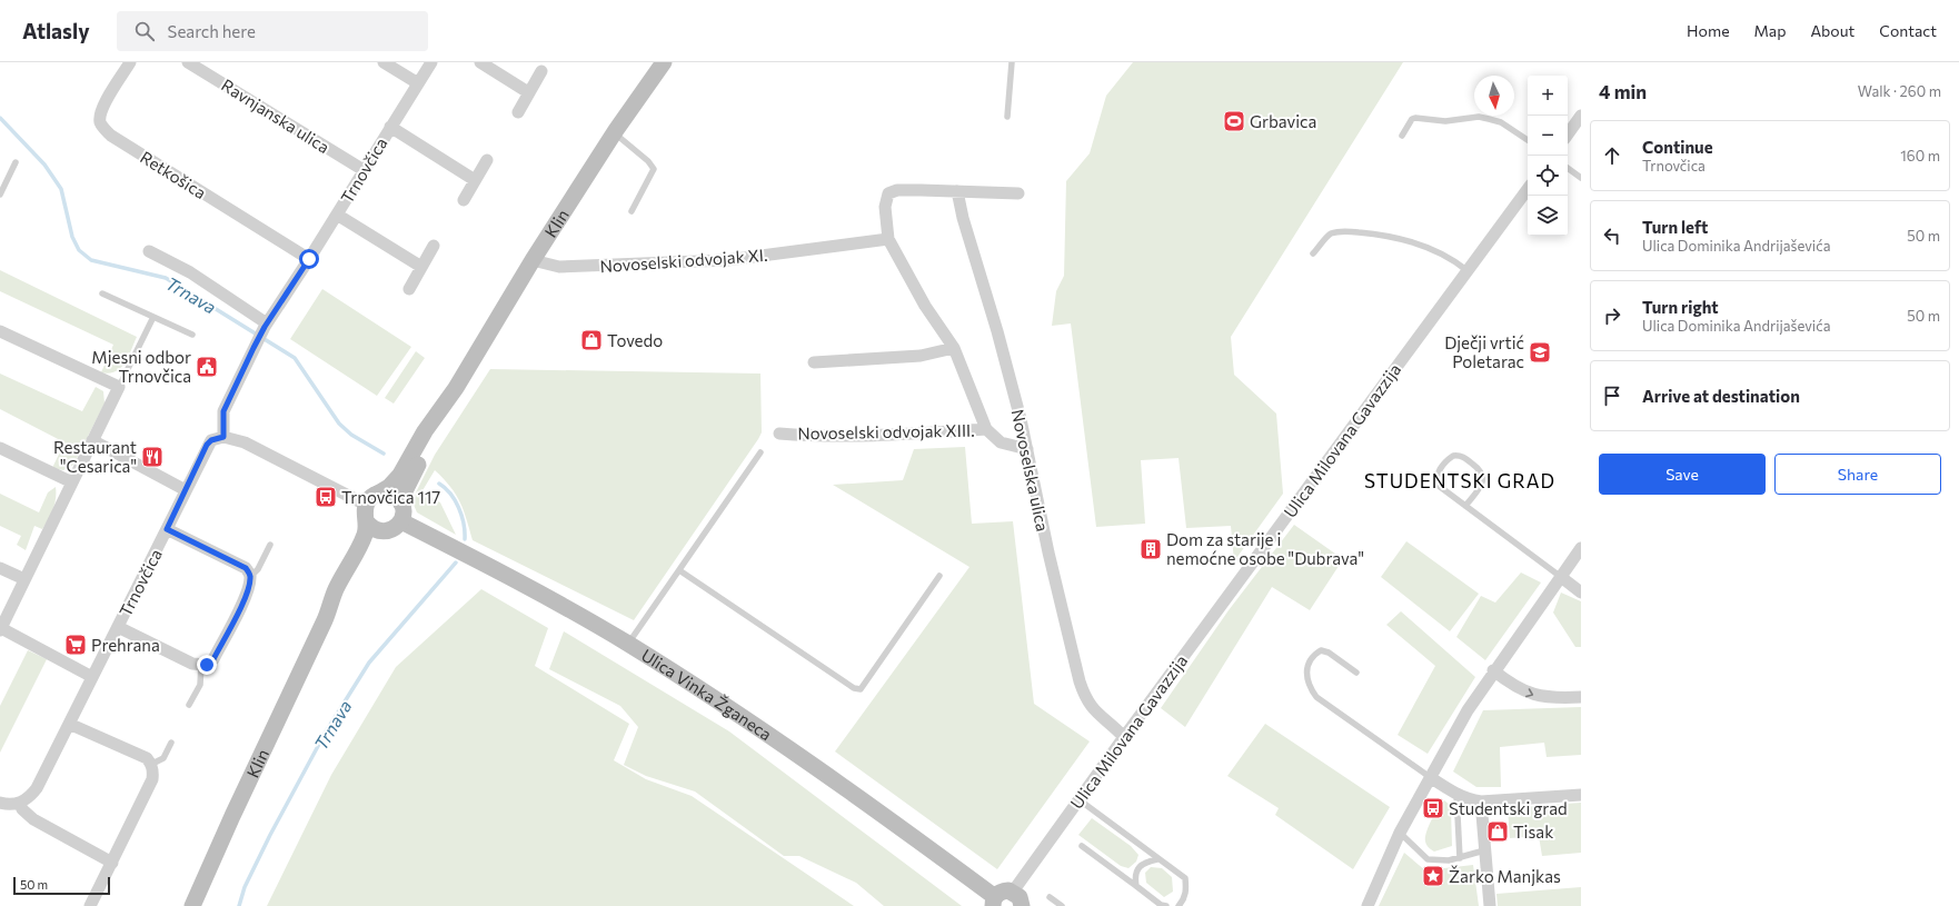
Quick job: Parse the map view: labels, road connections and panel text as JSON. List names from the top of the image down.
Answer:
{
  "streets": {
    "street": [
      "Ravnjanska ulica",
      "Trnovčica",
      "Retkošica",
      "Klin",
      "Novoselski odvojak XI.",
      "Novoselski odvojak XIII.",
      "Ulica Milovana Gavazzija",
      "Novoselska ulica",
      "Ulica Vinka Žganeca"
    ]
  },
  "crossings": [
    ["Ravnjanska ulica", "Trnovčica"],
    ["Trnovčica", "Retkošica"],
    ["Klin", "Novoselski odvojak XI."],
    ["Klin", "Ulica Vinka Žganeca"],
    ["Novoselski odvojak XI.", "Novoselski odvojak XIII."],
    ["Ulica Milovana Gavazzija", "Novoselska ulica"],
    ["Ulica Milovana Gavazzija", "Ulica Vinka Žganeca"]
  ],
  "districts": ["STUDENTSKI GRAD"],
  "water": ["Trnava"],
  "places": {
    "sports": ["Grbavica"],
    "shop": ["Tovedo", "Tisak"],
    "school or university": ["Dječji vrtić Poletarac"],
    "public building": ["Mjesni odbor Trnovčica"],
    "restaurant": ["Restaurant \"Cesarica\""],
    "bus stop": ["Trnovčica 117", "Studentski grad"],
    "building": ["Dom za starije i nemoćne osobe \"Dubrava\""],
    "supermarket": ["Prehrana"],
    "place": ["Žarko Manjkas"]
  },
  "scale_bar": "50 m",
  "north": "bottom",
  "page": {
    "header": "Atlasly",
    "search": "Search here",
    "nav": [
      "Home",
      "Map",
      "About",
      "Contact"
    ],
    "heading": ["4 min", "Walk · 260 m"],
    "map_buttons": ["+", "−"],
    "list": [
      ["Continue", "Trnovčica", "160 m"],
      ["Turn left", "Ulica Dominika Andrijaševića", "50 m"],
      ["Turn right", "Ulica Dominika Andrijaševića", "50 m"],
      "Arrive at destination"
    ],
    "buttons": ["Save", "Share"],
    "scale": "50 m"
  }
}
